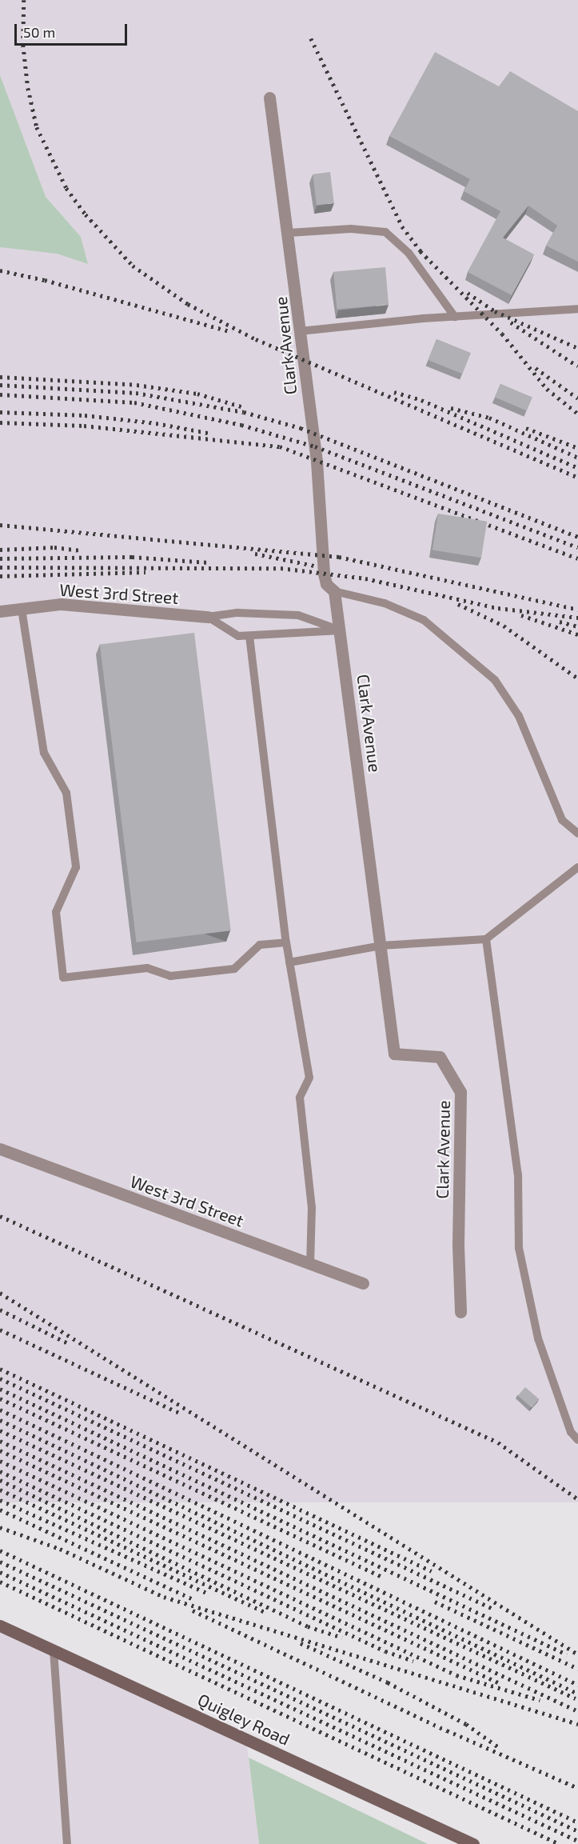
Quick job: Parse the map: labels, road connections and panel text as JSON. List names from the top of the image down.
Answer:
{
  "streets": {
    "street": ["Clark Avenue", "West 3rd Street", "Quigley Road"]
  },
  "crossings": [
    ["Clark Avenue", "West 3rd Street"]
  ],
  "scale_bar": "50 m"
}
